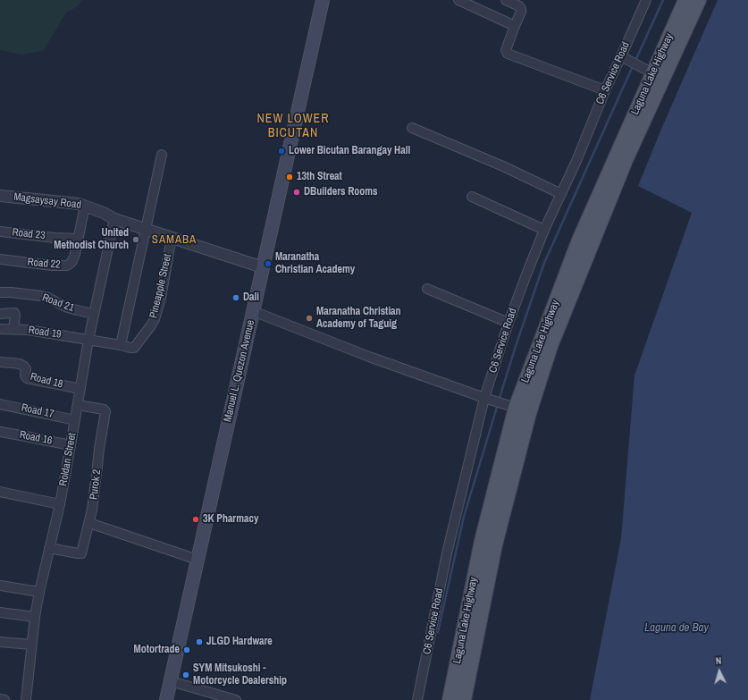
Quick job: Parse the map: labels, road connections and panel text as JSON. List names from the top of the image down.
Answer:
{
  "streets": {
    "main road": ["Laguna Lake Highway", "Manuel L. Quezon Avenue"],
    "street": [
      "C6 Service Road",
      "Magsaysay Road",
      "Road 23",
      "Road 22",
      "Pineapple Street",
      "Road 21",
      "Road 19",
      "Road 18",
      "Road 17",
      "Road 16",
      "Roldan Street",
      "Purok 2"
    ]
  },
  "crossings": [
    ["Magsaysay Road", "Road 22"],
    ["Magsaysay Road", "Pineapple Street"],
    ["Magsaysay Road", "Manuel L. Quezon Avenue"],
    ["Magsaysay Road", "Roldan Street"],
    ["Road 23", "Road 22"],
    ["Pineapple Street", "Road 19"],
    ["Pineapple Street", "Roldan Street"],
    ["Road 21", "Roldan Street"],
    ["Road 19", "Roldan Street"],
    ["Road 18", "Roldan Street"],
    ["Road 17", "Roldan Street"],
    ["Road 16", "Roldan Street"],
    ["Roldan Street", "Purok 2"]
  ],
  "districts": ["NEW LOWER BICUTAN", "SAMABA"],
  "water": ["Laguna de Bay"],
  "places": [
    "Lower Bicutan Barangay Hall",
    "13th Streat",
    "DBuilders Rooms",
    "United Methodist Church",
    "Maranatha Christian Academy",
    "Dali",
    "Maranatha Christian Academy of Taguig",
    "3K Pharmacy",
    "JLGD Hardware",
    "Motortrade",
    "SYM Mitsukoshi - Motorcycle Dealership"
  ],
  "north": "top"
}
